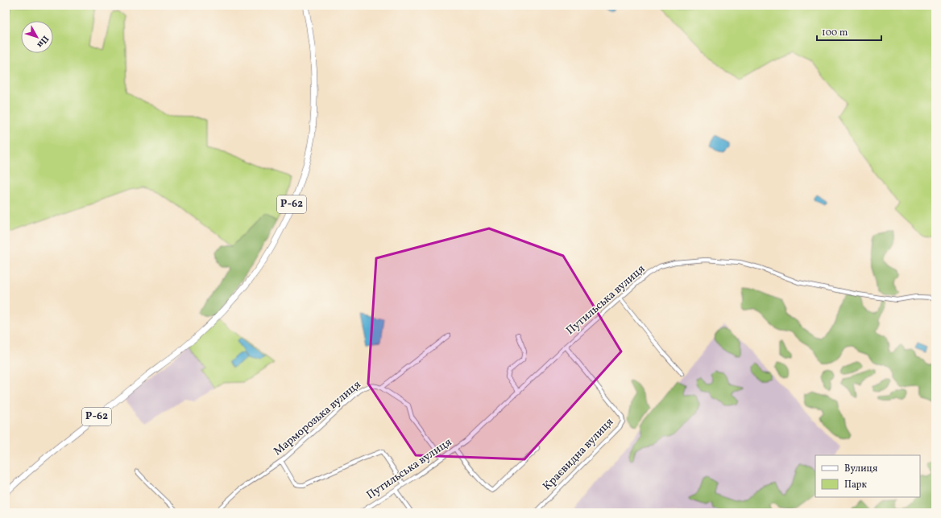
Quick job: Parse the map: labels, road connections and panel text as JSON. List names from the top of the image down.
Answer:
{
  "streets": {
    "main road": ["Р-62"],
    "street": ["Путильська вулиця", "Марморозька вулиця", "Краєвидна вулиця"]
  },
  "crossings": [
    ["Путильська вулиця", "Краєвидна вулиця"]
  ],
  "legend": ["Вулиця", "Парк"],
  "scale_bar": "100 m",
  "north": "bottom right"
}
